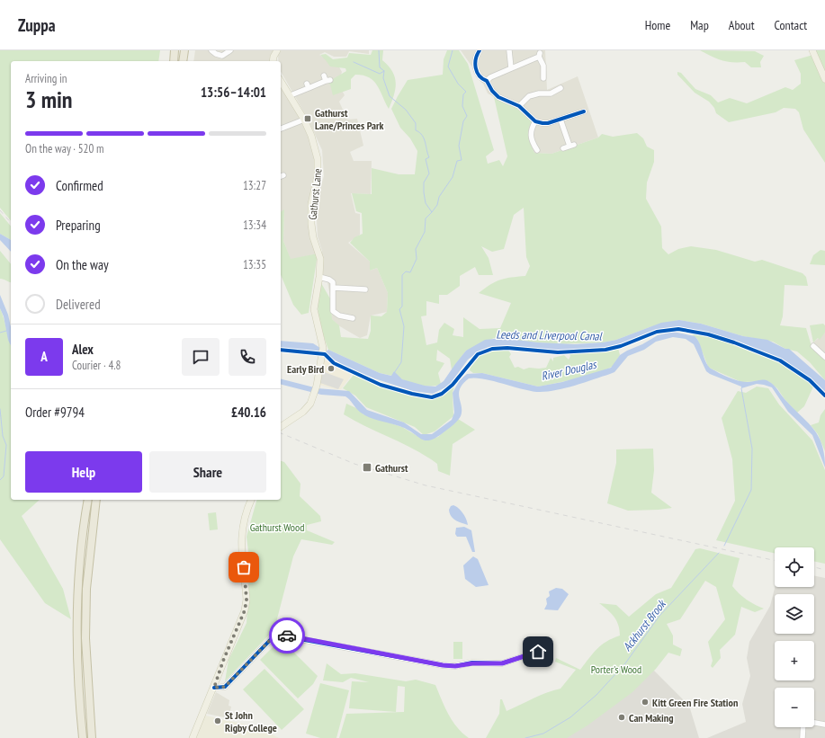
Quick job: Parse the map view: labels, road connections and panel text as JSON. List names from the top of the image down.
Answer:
{
  "streets": {
    "main road": ["Gathurst Lane"]
  },
  "water": ["Leeds and Liverpool Canal", "River Douglas", "Ackhurst Brook"],
  "parks": ["Gathurst Wood", "Porter's Wood"],
  "places": {
    "transit": ["Gathurst Lane/Princes Park", "Gathurst"],
    "other": [
      "Early Bird",
      "Kitt Green Fire Station",
      "Can Making",
      "St John Rigby College"
    ]
  },
  "page": {
    "header": "Zuppa",
    "nav": [
      "Home",
      "Map",
      "About",
      "Contact"
    ],
    "heading": ["3 min", "Arriving in", "13:56–14:01"],
    "panel": [
      "Alex",
      "Courier · 4.8",
      "Order #9794",
      "£40.16"
    ],
    "bar": "On the way · 520 m",
    "list": [
      ["Confirmed", "13:27"],
      ["Preparing", "13:34"],
      ["On the way", "13:35"],
      "Delivered"
    ],
    "round": "A",
    "buttons": ["Help", "Share"],
    "map_buttons": ["+", "−"]
  }
}
